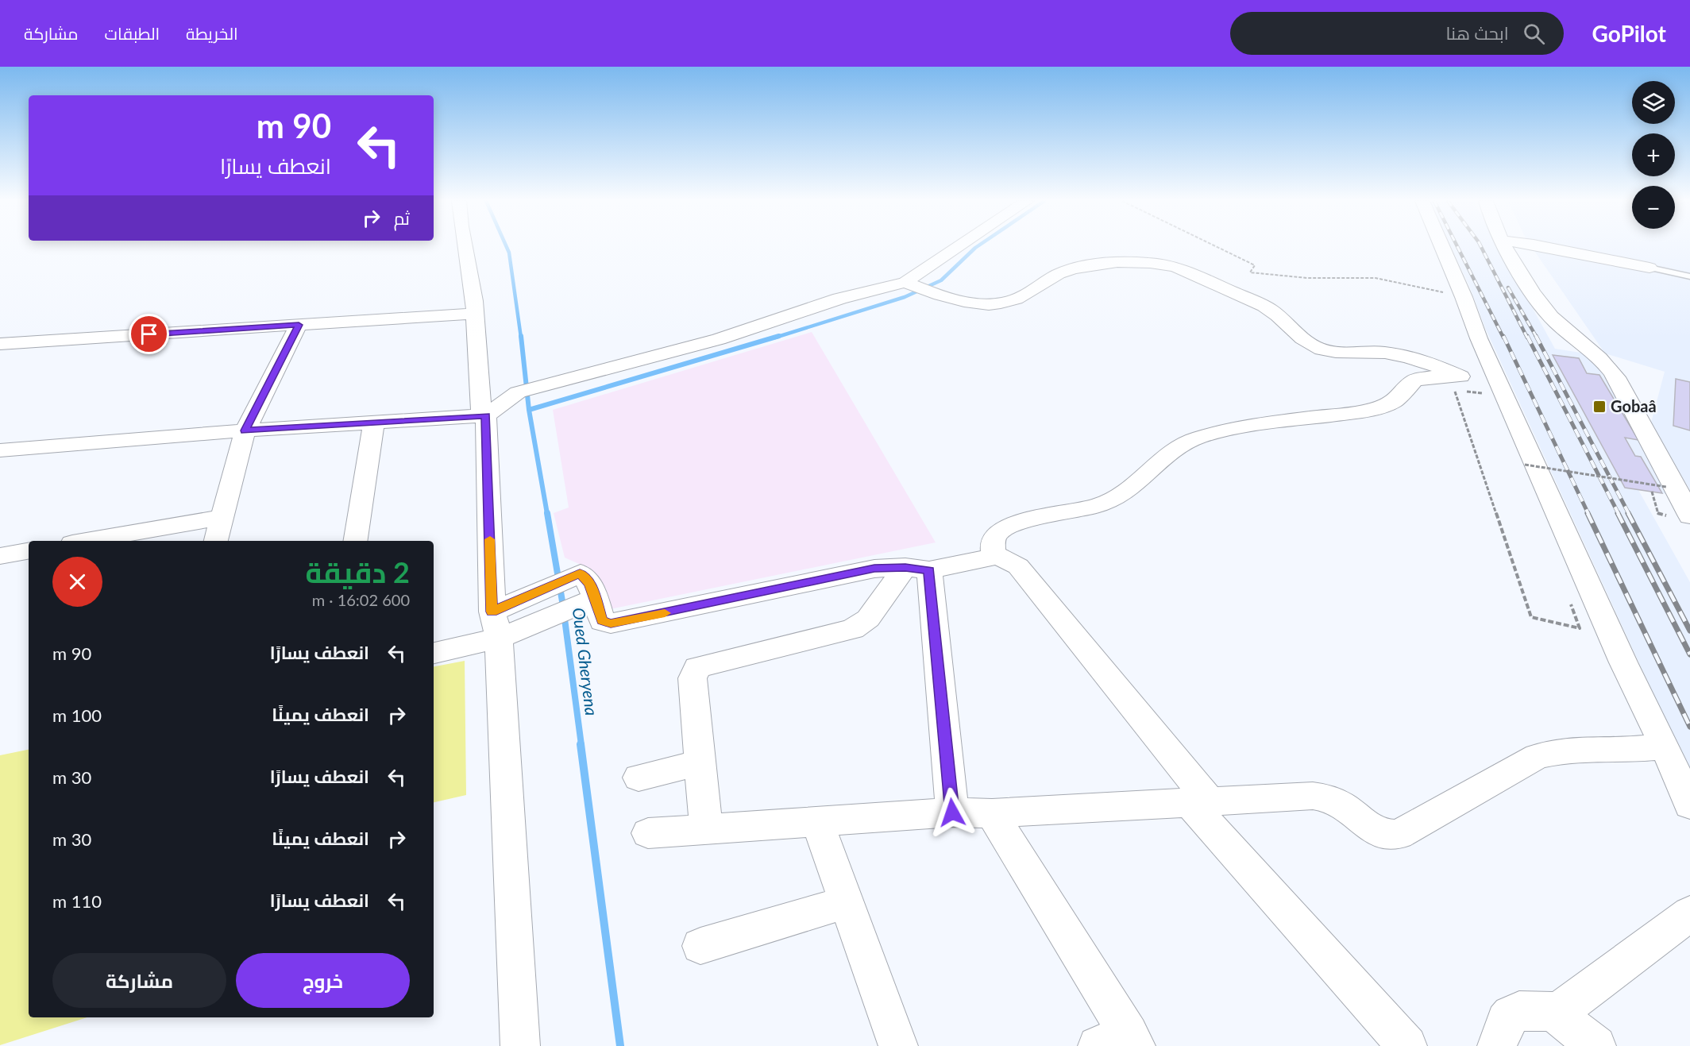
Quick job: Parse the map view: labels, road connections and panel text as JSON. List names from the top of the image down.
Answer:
{
  "water": ["Oued Gheryena"],
  "places": {
    "transit": ["Gobaâ"]
  },
  "page": {
    "header": "GoPilot",
    "search": "ابحث هنا",
    "nav": ["الخريطة", "الطبقات", "مشاركة"],
    "map_buttons": ["+", "−"],
    "turn": ["90 m", "انعطف يسارًا"],
    "then": "ثم",
    "heading": ["2 دقيقة", "600 m · 16:02"],
    "list": [
      {
        "name": "انعطف يسارًا",
        "value": "90 m"
      },
      {
        "name": "انعطف يمينًا",
        "value": "100 m"
      },
      {
        "name": "انعطف يسارًا",
        "value": "30 m"
      },
      {
        "name": "انعطف يمينًا",
        "value": "30 m"
      },
      {
        "name": "انعطف يسارًا",
        "value": "110 m"
      }
    ],
    "buttons": ["خروج", "مشاركة"]
  }
}
